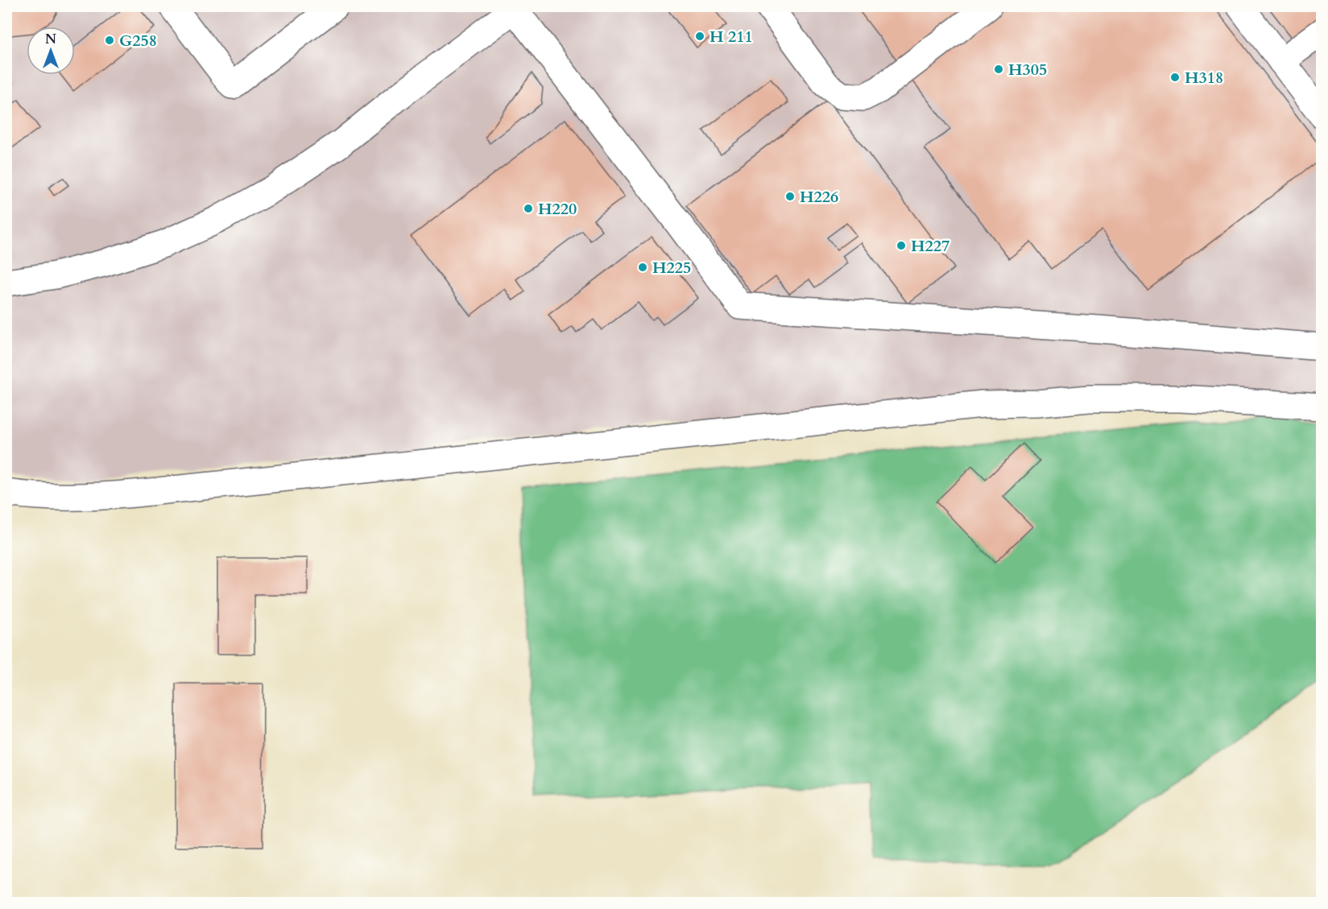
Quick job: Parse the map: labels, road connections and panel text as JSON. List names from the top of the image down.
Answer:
{
  "places": [
    "H 211",
    "G258",
    "H305",
    "H318",
    "H226",
    "H220",
    "H227",
    "H225"
  ],
  "north": "top"
}
